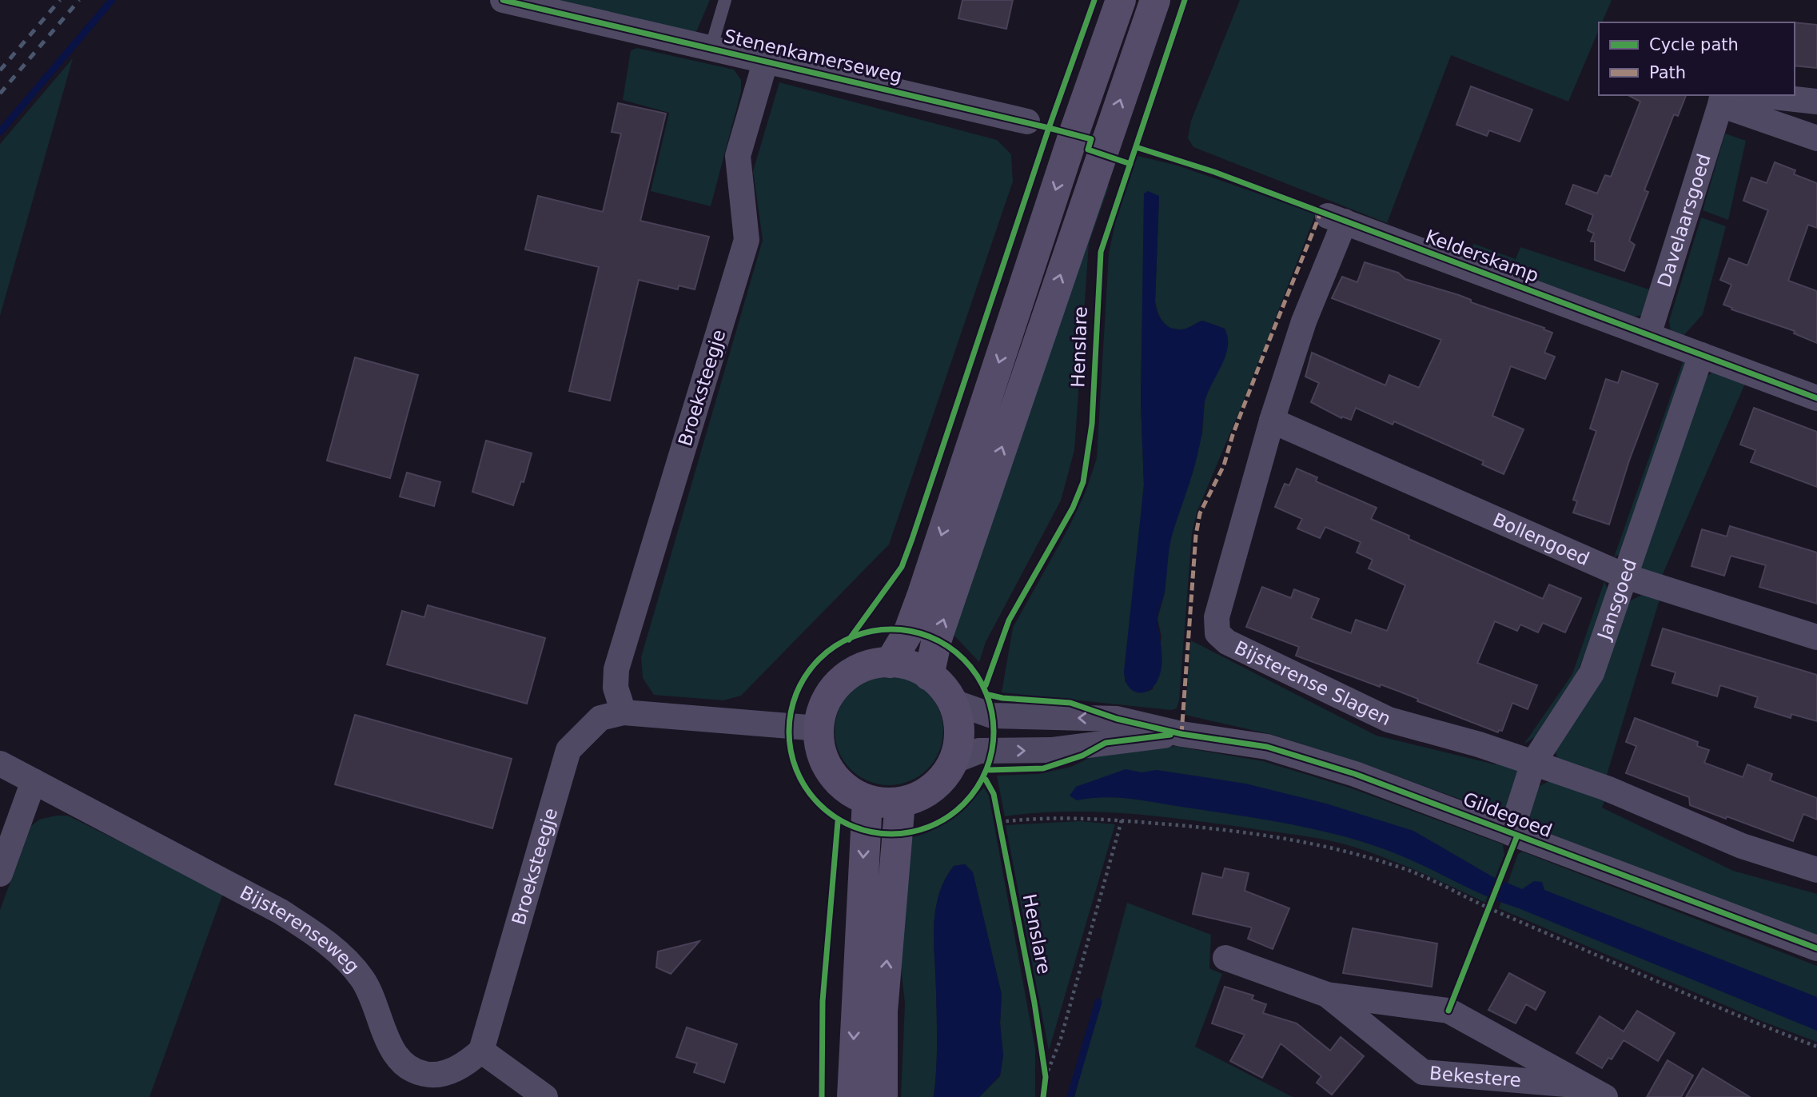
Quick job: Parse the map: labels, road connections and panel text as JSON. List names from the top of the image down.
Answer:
{
  "streets": {
    "street": [
      "Stenenkamerseweg",
      "Davelaarsgoed",
      "Kelderskamp",
      "Henslare",
      "Broeksteegje",
      "Bollengoed",
      "Jansgoed",
      "Bijsterense Slagen",
      "Gildegoed",
      "Bijsterenseweg",
      "Bekestere"
    ]
  },
  "crossings": [
    ["Stenenkamerseweg", "Broeksteegje"],
    ["Davelaarsgoed", "Kelderskamp"],
    ["Kelderskamp", "Jansgoed"],
    ["Kelderskamp", "Bijsterense Slagen"],
    ["Henslare", "Broeksteegje"],
    ["Henslare", "Gildegoed"],
    ["Broeksteegje", "Gildegoed"],
    ["Broeksteegje", "Bijsterenseweg"],
    ["Bollengoed", "Jansgoed"],
    ["Bollengoed", "Bijsterense Slagen"],
    ["Jansgoed", "Bijsterense Slagen"],
    ["Jansgoed", "Gildegoed"]
  ],
  "legend": ["Cycle path", "Path"]
}
